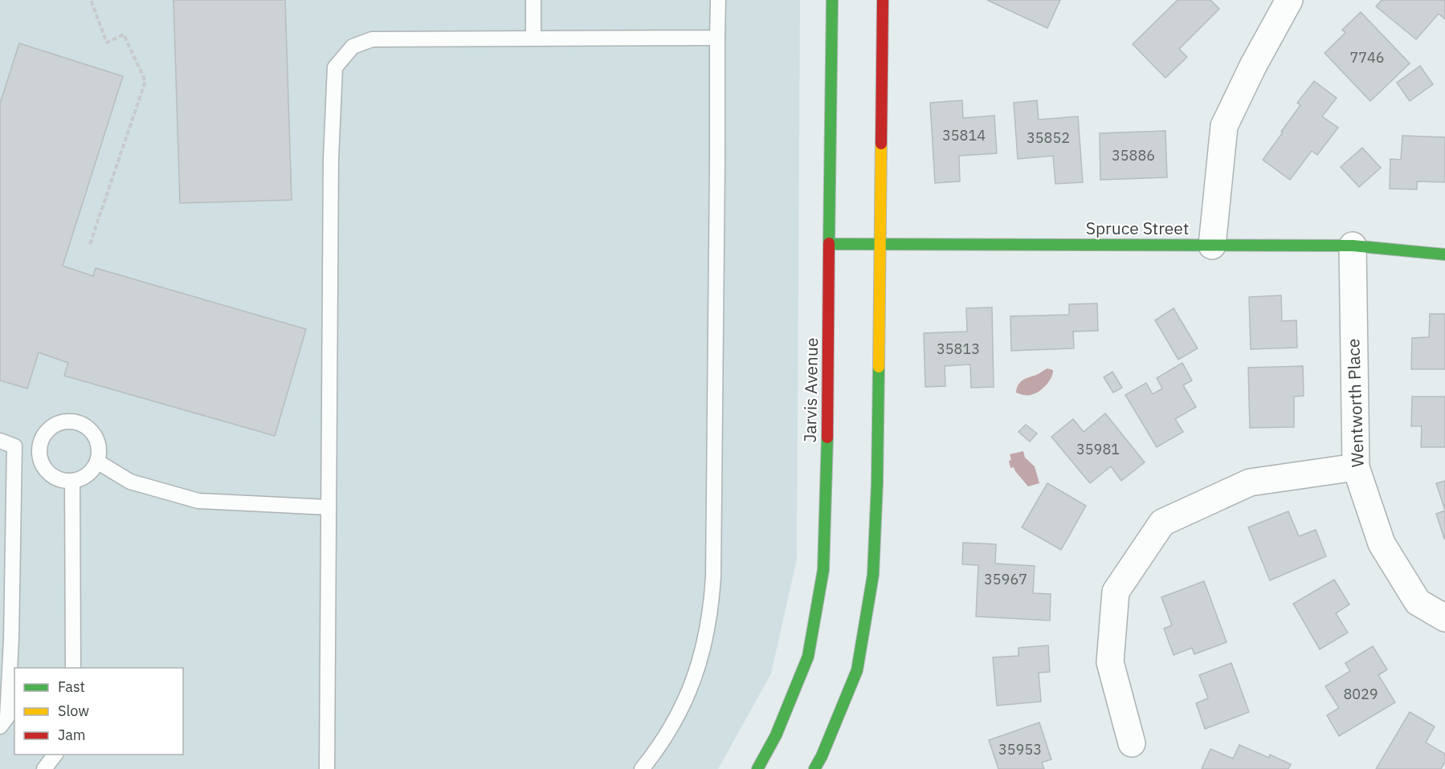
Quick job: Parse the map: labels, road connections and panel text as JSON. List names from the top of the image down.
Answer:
{
  "streets": {
    "main road": ["Spruce Street", "Jarvis Avenue"],
    "street": ["Wentworth Place"]
  },
  "crossings": [
    ["Spruce Street", "Jarvis Avenue"],
    ["Spruce Street", "Wentworth Place"]
  ],
  "house_numbers": [
    "7746",
    "35814",
    "35852",
    "35886",
    "35813",
    "35981",
    "35967",
    "8029",
    "35953"
  ],
  "legend": ["Fast", "Slow", "Jam"]
}
